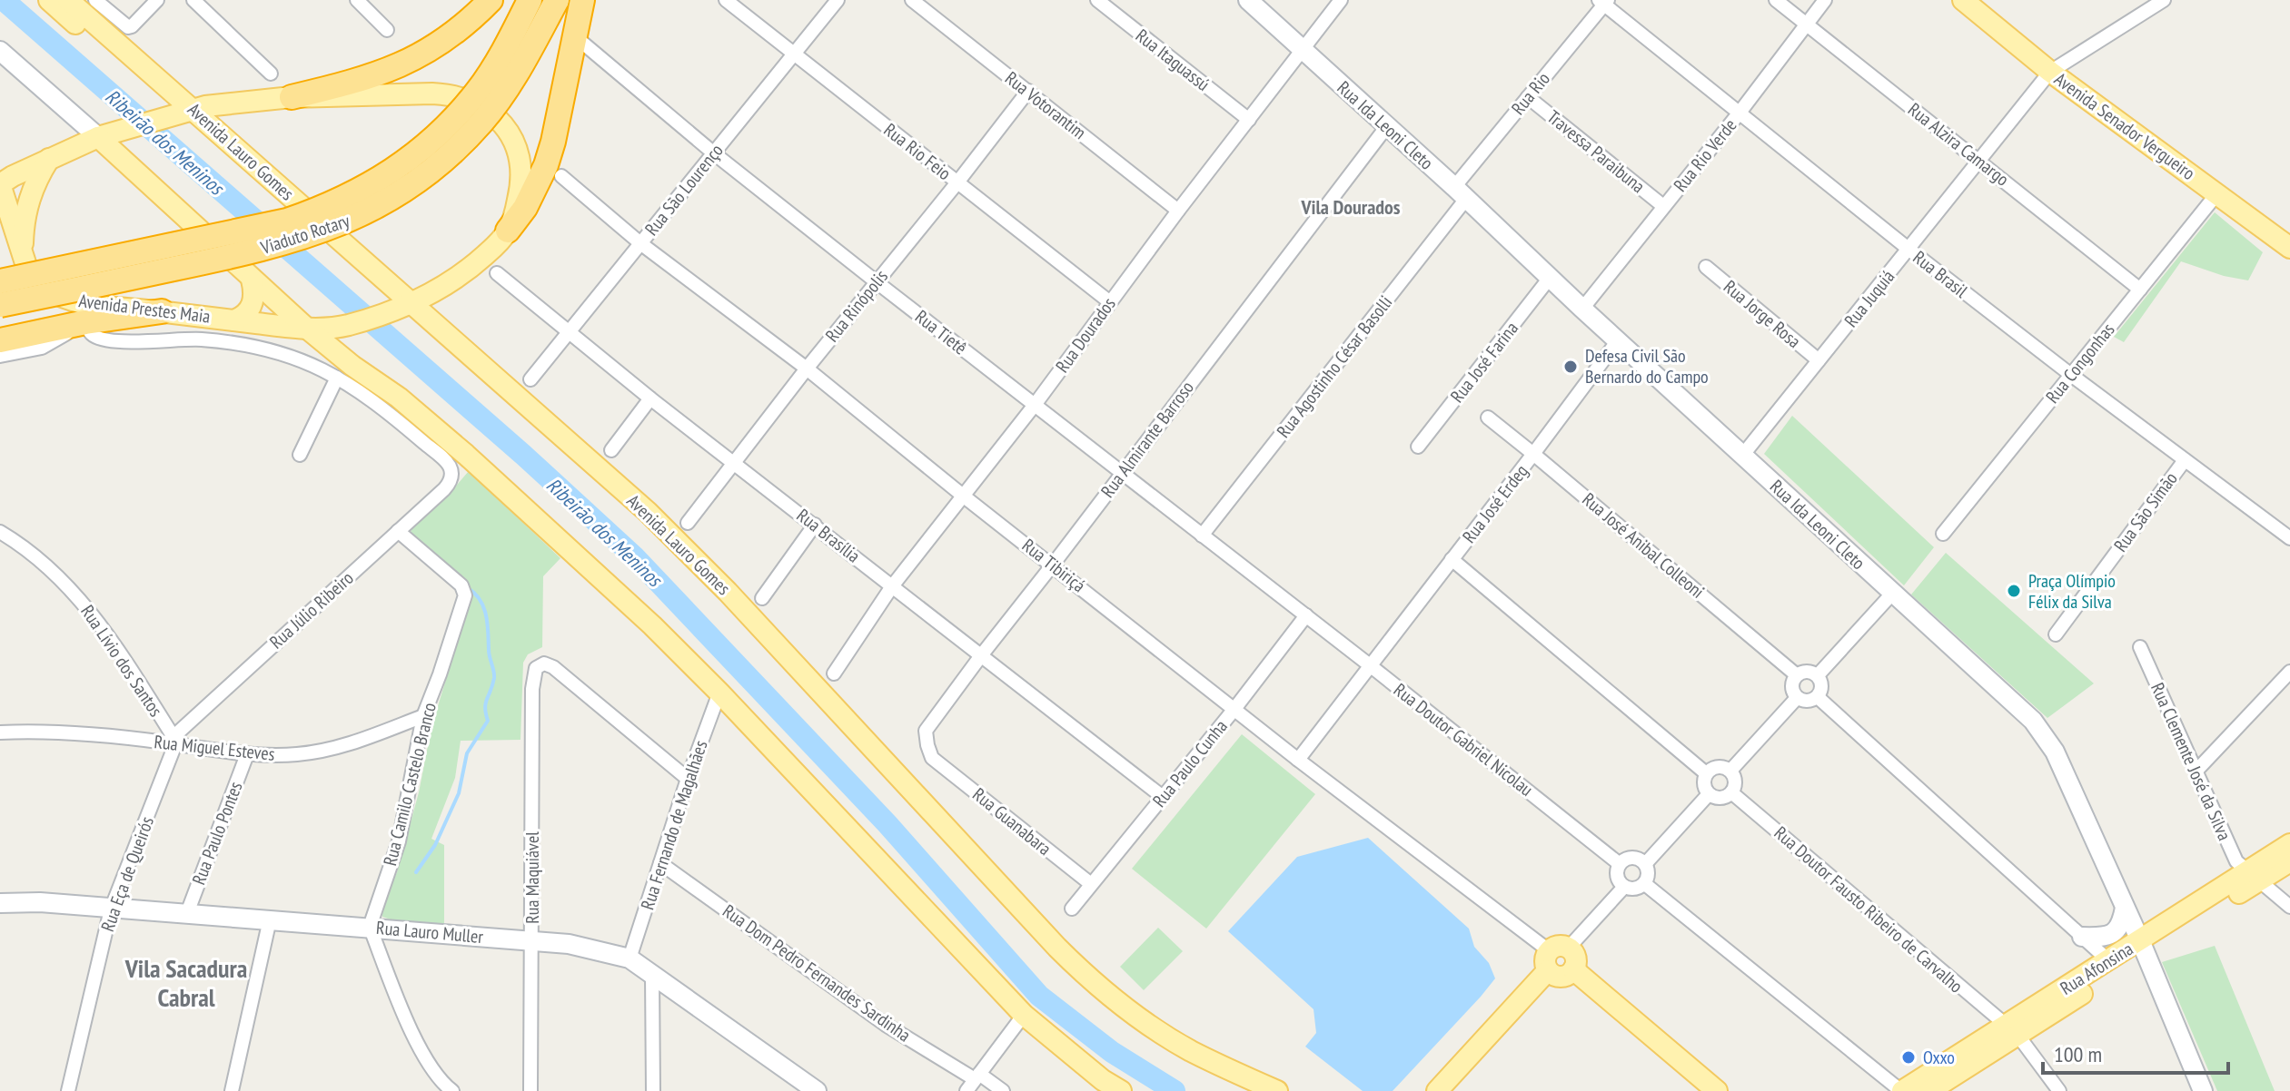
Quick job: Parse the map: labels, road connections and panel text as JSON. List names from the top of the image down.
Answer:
{
  "streets": {
    "highway": ["Viaduto Rotary"],
    "main road": [
      "Avenida Senador Vergueiro",
      "Avenida Lauro Gomes",
      "Avenida Prestes Maia",
      "Rua Afonsina"
    ],
    "street": [
      "Rua Itaguassú",
      "Rua Rio",
      "Rua Votorantim",
      "Rua Ida Leoni Cleto",
      "Rua Alzira Camargo",
      "Rua Rio Feio",
      "Travessa Paraibuna",
      "Rua Rio Verde",
      "Rua São Lourenço",
      "Rua Brasil",
      "Rua Juquiá",
      "Rua Rinópolis",
      "Rua Jorge Rosa",
      "Rua Tietê",
      "Rua Dourados",
      "Rua José Farina",
      "Rua Congonhas",
      "Rua Agostinho César Basolli",
      "Rua Almirante Barroso",
      "Rua José Erdeg",
      "Rua São Simão",
      "Rua Brasília",
      "Rua José Anibal Colleoni",
      "Rua Tibiriçá",
      "Rua Júlio Ribeiro",
      "Rua Lívio dos Santos",
      "Rua Doutor Gabriel Nicolau",
      "Rua Miguel Esteves",
      "Rua Clemente José da Silva",
      "Rua Paulo Cunha",
      "Rua Camilo Castelo Branco",
      "Rua Guanabara",
      "Rua Fernando de Magalhães",
      "Rua Paulo Pontes",
      "Rua Eça de Queirós",
      "Rua Maquiável",
      "Rua Doutor Fausto Ribeiro de Carvalho",
      "Rua Lauro Muller",
      "Rua Dom Pedro Fernandes Sardinha"
    ]
  },
  "crossings": [
    ["Rua Itaguassú", "Rua Dourados"],
    ["Rua Rio", "Rua Ida Leoni Cleto"],
    ["Rua Rio", "Travessa Paraibuna"],
    ["Rua Rio", "Rua Brasil"],
    ["Rua Rio", "Rua Agostinho César Basolli"],
    ["Rua Votorantim", "Rua Rinópolis"],
    ["Rua Votorantim", "Rua Dourados"],
    ["Rua Ida Leoni Cleto", "Rua Rio Verde"],
    ["Rua Ida Leoni Cleto", "Rua Juquiá"],
    ["Rua Ida Leoni Cleto", "Rua Dourados"],
    ["Rua Ida Leoni Cleto", "Rua José Farina"],
    ["Rua Ida Leoni Cleto", "Rua Agostinho César Basolli"],
    ["Rua Ida Leoni Cleto", "Rua Almirante Barroso"],
    ["Rua Ida Leoni Cleto", "Rua José Erdeg"],
    ["Rua Ida Leoni Cleto", "Rua Afonsina"],
    ["Avenida Senador Vergueiro", "Rua Juquiá"],
    ["Avenida Senador Vergueiro", "Rua Congonhas"],
    ["Rua Alzira Camargo", "Rua Rio Verde"],
    ["Rua Alzira Camargo", "Rua Juquiá"],
    ["Rua Alzira Camargo", "Rua Congonhas"],
    ["Avenida Lauro Gomes", "Avenida Prestes Maia"],
    ["Rua Rio Feio", "Rua São Lourenço"],
    ["Rua Rio Feio", "Rua Rinópolis"],
    ["Rua Rio Feio", "Rua Dourados"],
    ["Travessa Paraibuna", "Rua Rio Verde"],
    ["Rua Rio Verde", "Rua Brasil"],
    ["Rua São Lourenço", "Rua Tietê"],
    ["Rua São Lourenço", "Rua Brasília"],
    ["Rua São Lourenço", "Rua Tibiriçá"],
    ["Rua Brasil", "Rua Juquiá"],
    ["Rua Brasil", "Rua Congonhas"],
    ["Rua Brasil", "Rua São Simão"],
    ["Rua Juquiá", "Rua Jorge Rosa"],
    ["Rua Rinópolis", "Rua Tietê"],
    ["Rua Rinópolis", "Rua Brasília"],
    ["Rua Rinópolis", "Rua Tibiriçá"],
    ["Rua Tietê", "Rua Dourados"],
    ["Rua Tietê", "Rua Agostinho César Basolli"],
    ["Rua Tietê", "Rua Almirante Barroso"],
    ["Rua Tietê", "Rua Doutor Gabriel Nicolau"],
    ["Rua Tietê", "Rua Paulo Cunha"],
    ["Rua Dourados", "Rua Brasília"],
    ["Rua Dourados", "Rua Tibiriçá"],
    ["Rua Almirante Barroso", "Rua Brasília"],
    ["Rua Almirante Barroso", "Rua Tibiriçá"],
    ["Rua Almirante Barroso", "Rua Guanabara"],
    ["Rua José Erdeg", "Rua José Anibal Colleoni"],
    ["Rua José Erdeg", "Rua Tibiriçá"],
    ["Rua José Erdeg", "Rua Doutor Gabriel Nicolau"],
    ["Rua Brasília", "Rua Paulo Cunha"],
    ["Rua Tibiriçá", "Rua Paulo Cunha"],
    ["Rua Júlio Ribeiro", "Rua Lívio dos Santos"],
    ["Rua Júlio Ribeiro", "Rua Miguel Esteves"],
    ["Rua Júlio Ribeiro", "Rua Camilo Castelo Branco"],
    ["Rua Júlio Ribeiro", "Rua Eça de Queirós"],
    ["Rua Lívio dos Santos", "Rua Miguel Esteves"],
    ["Rua Lívio dos Santos", "Rua Eça de Queirós"],
    ["Rua Doutor Gabriel Nicolau", "Rua Paulo Cunha"],
    ["Rua Miguel Esteves", "Rua Camilo Castelo Branco"],
    ["Rua Miguel Esteves", "Rua Paulo Pontes"],
    ["Rua Miguel Esteves", "Rua Eça de Queirós"],
    ["Rua Clemente José da Silva", "Rua Afonsina"],
    ["Rua Paulo Cunha", "Rua Guanabara"],
    ["Rua Camilo Castelo Branco", "Rua Lauro Muller"],
    ["Rua Fernando de Magalhães", "Rua Maquiável"],
    ["Rua Fernando de Magalhães", "Rua Lauro Muller"],
    ["Rua Fernando de Magalhães", "Rua Dom Pedro Fernandes Sardinha"],
    ["Rua Paulo Pontes", "Rua Lauro Muller"],
    ["Rua Eça de Queirós", "Rua Lauro Muller"],
    ["Rua Maquiável", "Rua Lauro Muller"],
    ["Rua Doutor Fausto Ribeiro de Carvalho", "Rua Afonsina"]
  ],
  "districts": ["Vila Dourados", "Vila Sacadura Cabral"],
  "water": ["Ribeirão dos Meninos"],
  "places": ["Defesa Civil São Bernardo do Campo", "Praça Olímpio Félix da Silva", "Oxxo"],
  "scale_bar": "100 m"
}
